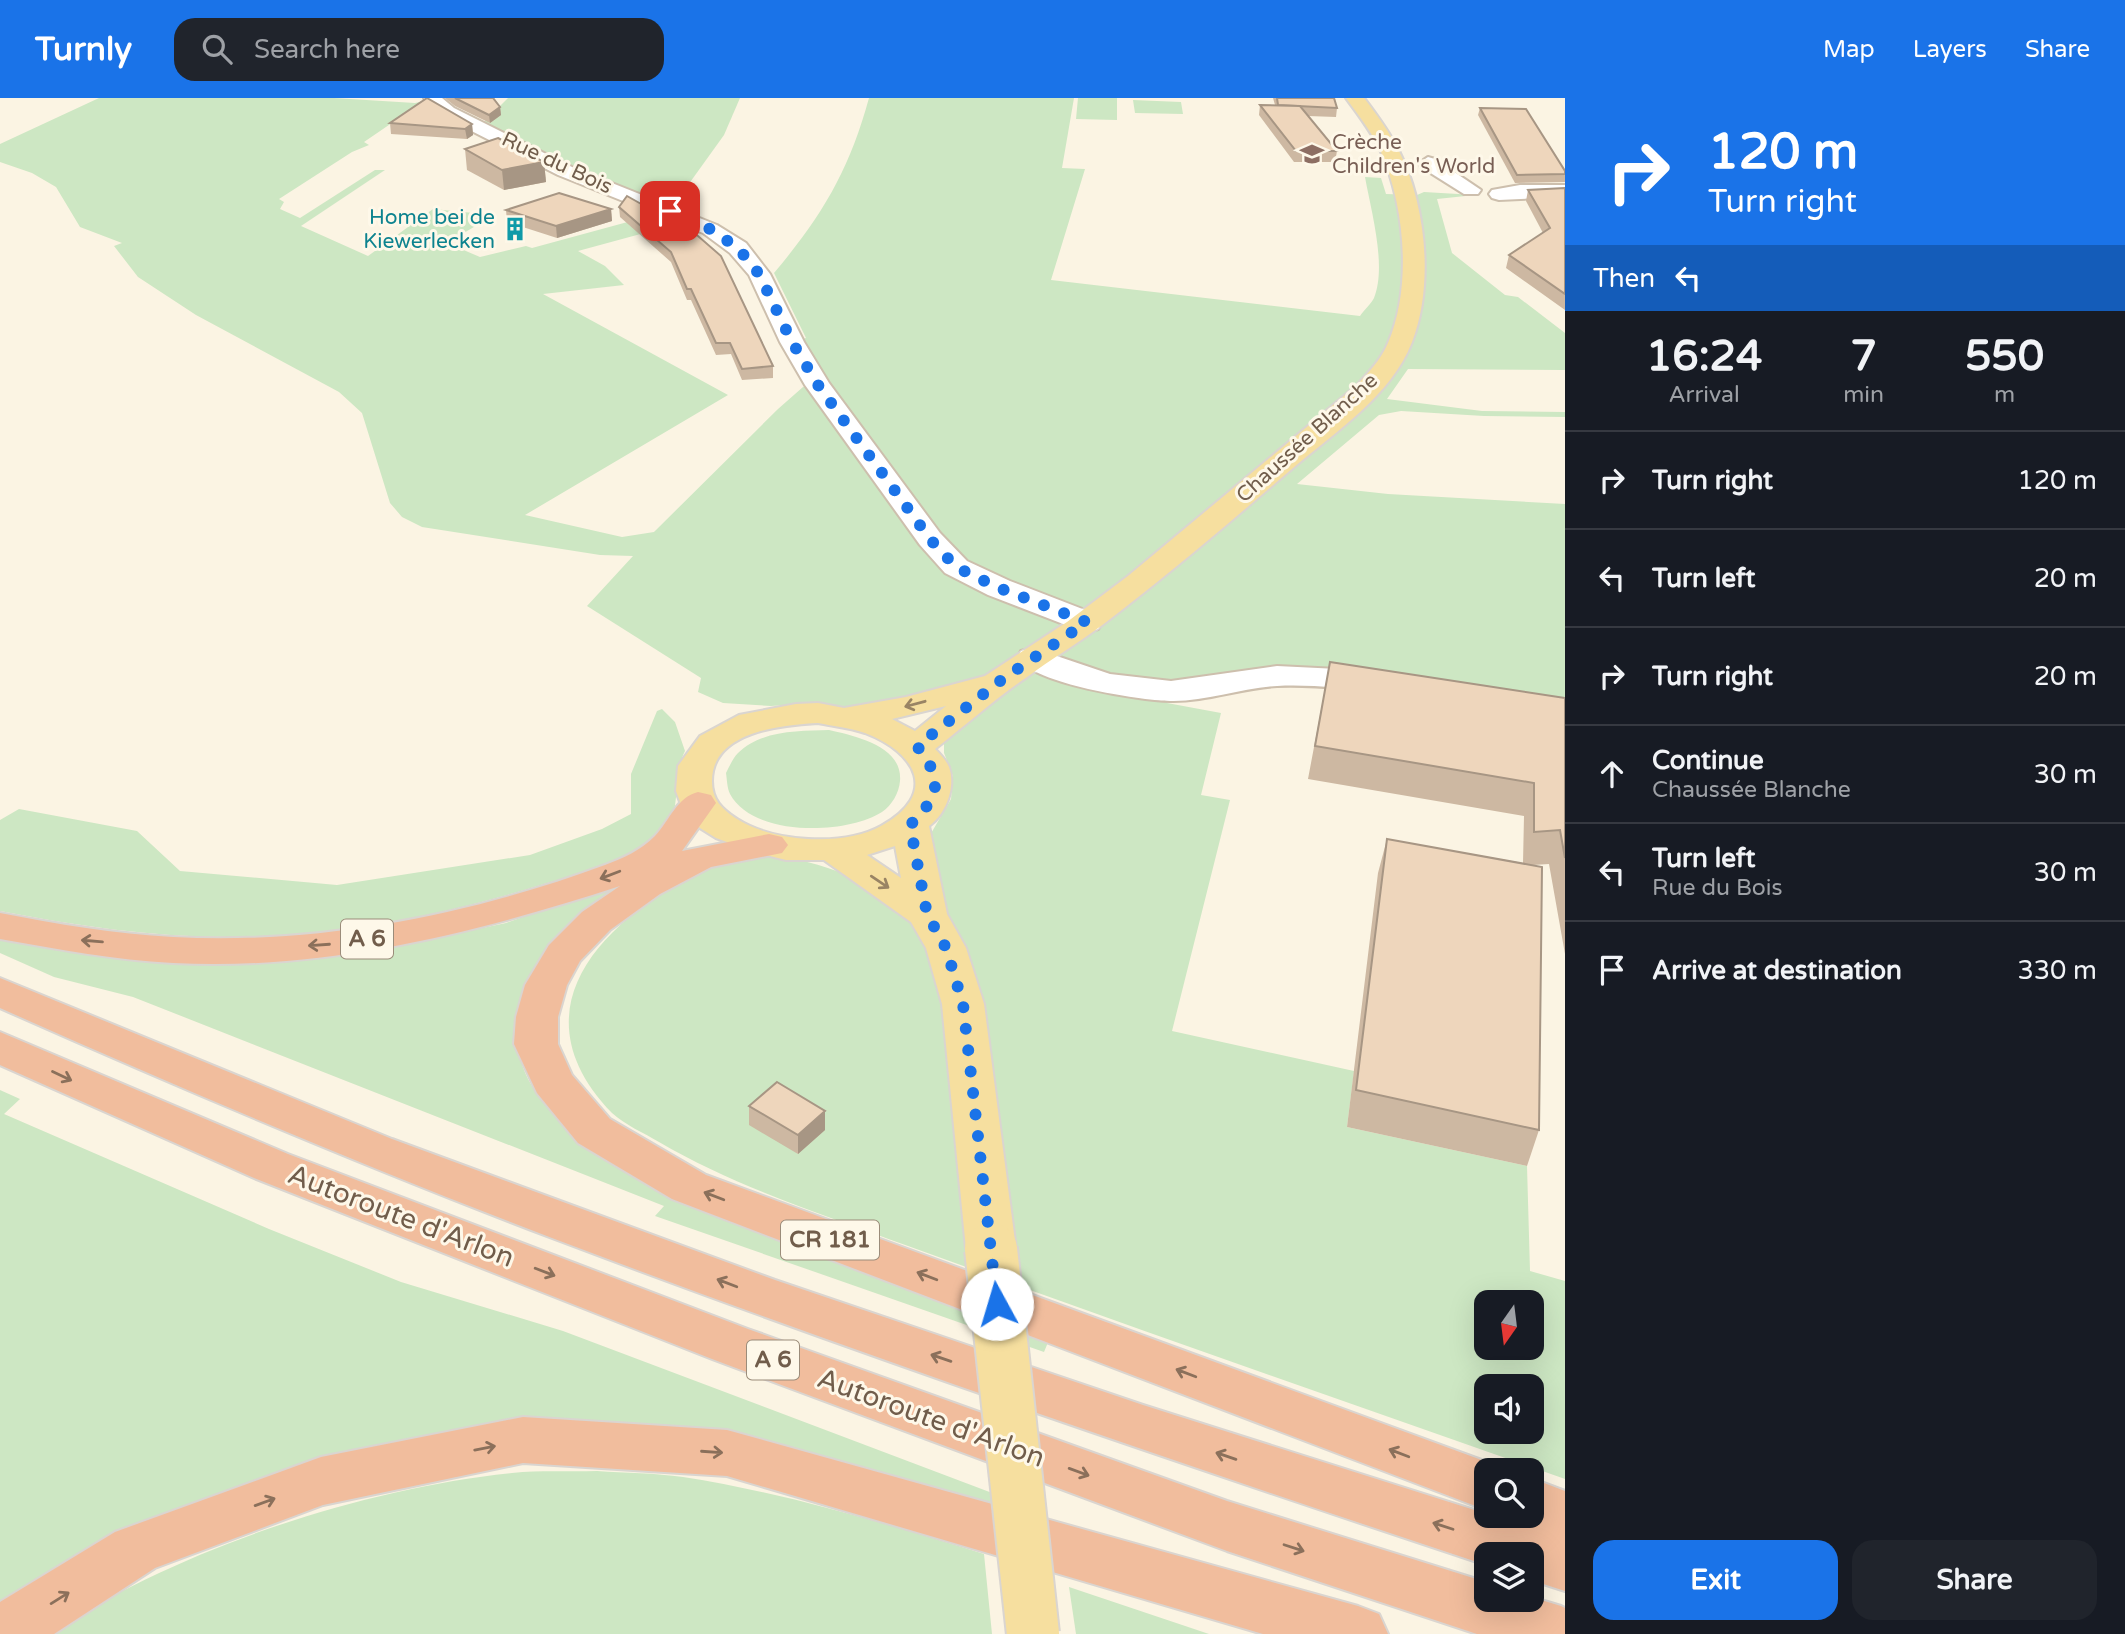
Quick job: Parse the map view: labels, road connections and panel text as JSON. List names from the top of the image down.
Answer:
{
  "streets": {
    "highway": ["A 6", "Autoroute d'Arlon", "CR 181"],
    "main road": ["Chaussée Blanche"],
    "street": ["Rue du Bois"]
  },
  "crossings": [
    ["Rue du Bois", "Chaussée Blanche"],
    ["A 6", "CR 181"]
  ],
  "places": {
    "school or university": ["Crèche Children's World"],
    "building": ["Home bei de Kiewerlecken"]
  },
  "north": "bottom",
  "page": {
    "header": "Turnly",
    "search": "Search here",
    "nav": ["Map", "Layers", "Share"],
    "turn": ["120 m", "Turn right"],
    "then": "Then",
    "eta": [
      "16:24",
      "Arrival",
      "7",
      "min",
      "550",
      "m"
    ],
    "list": [
      {
        "name": "Turn right",
        "value": "120 m"
      },
      {
        "name": "Turn left",
        "value": "20 m"
      },
      {
        "name": "Turn right",
        "value": "20 m"
      },
      {
        "name": "Continue",
        "note": "Chaussée Blanche",
        "value": "30 m"
      },
      {
        "name": "Turn left",
        "note": "Rue du Bois",
        "value": "30 m"
      },
      {
        "name": "Arrive at destination",
        "value": "330 m"
      }
    ],
    "buttons": ["Exit", "Share"]
  }
}
